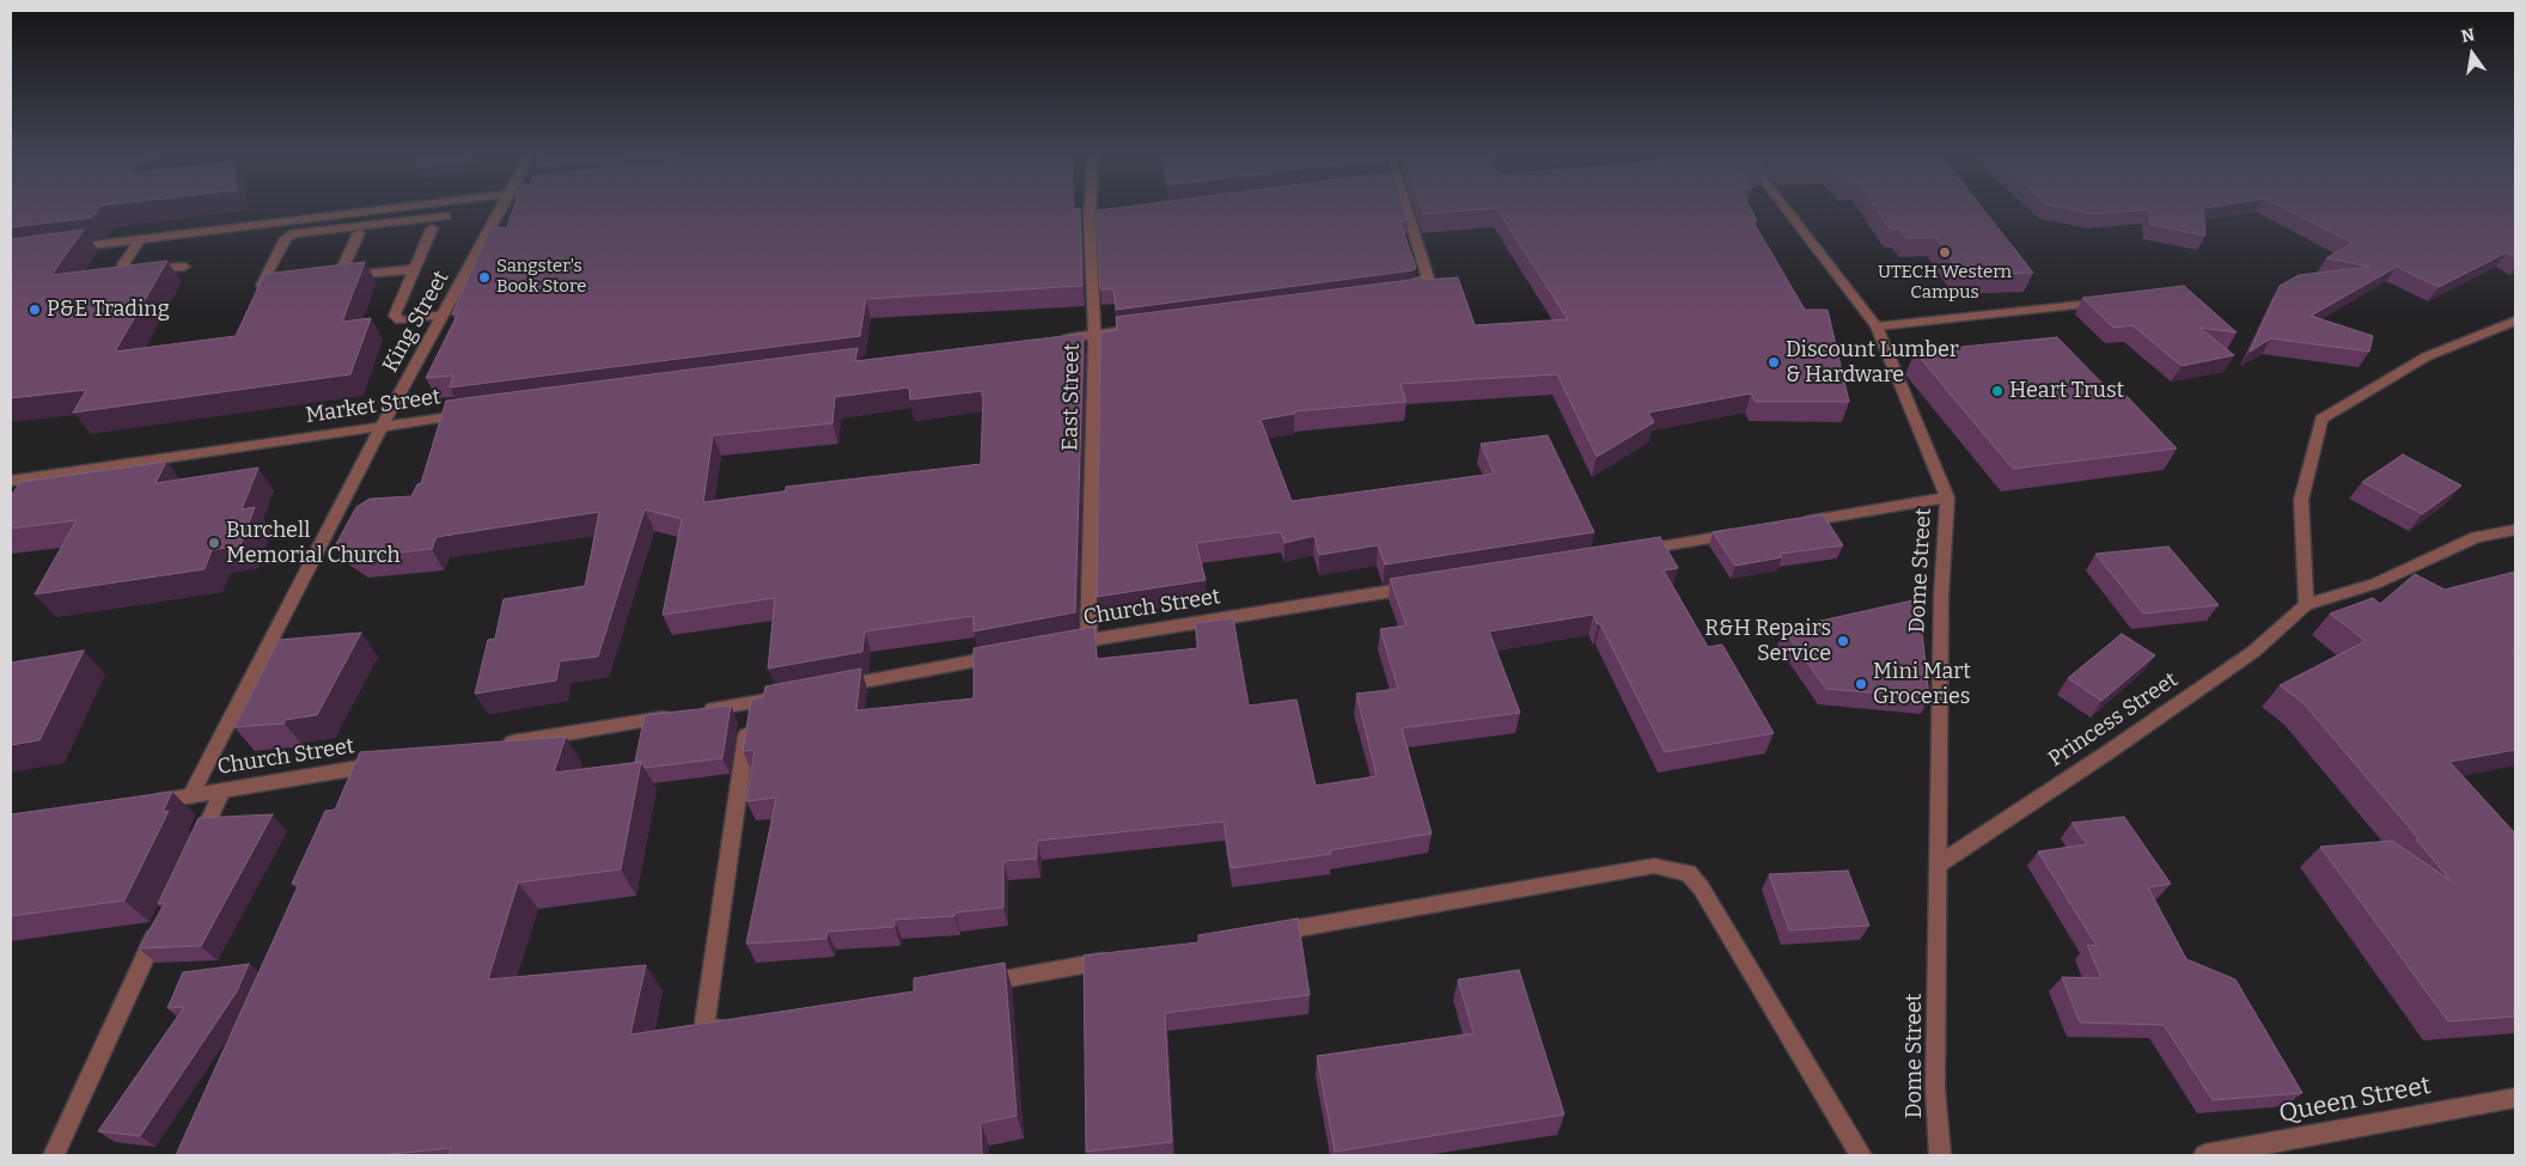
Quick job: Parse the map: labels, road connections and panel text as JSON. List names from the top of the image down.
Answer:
{
  "streets": {
    "street": [
      "King Street",
      "East Street",
      "Market Street",
      "Dome Street",
      "Church Street",
      "Princess Street",
      "Queen Street"
    ]
  },
  "crossings": [
    ["King Street", "Market Street"],
    ["King Street", "Church Street"],
    ["East Street", "Church Street"],
    ["Dome Street", "Princess Street"]
  ],
  "places": [
    "UTECH Western Campus",
    "Sangster's Book Store",
    "P&E Trading",
    "Discount Lumber & Hardware",
    "Heart Trust",
    "Burchell Memorial Church",
    "R&H Repairs Service",
    "Mini Mart Groceries"
  ],
  "north": "top"
}
